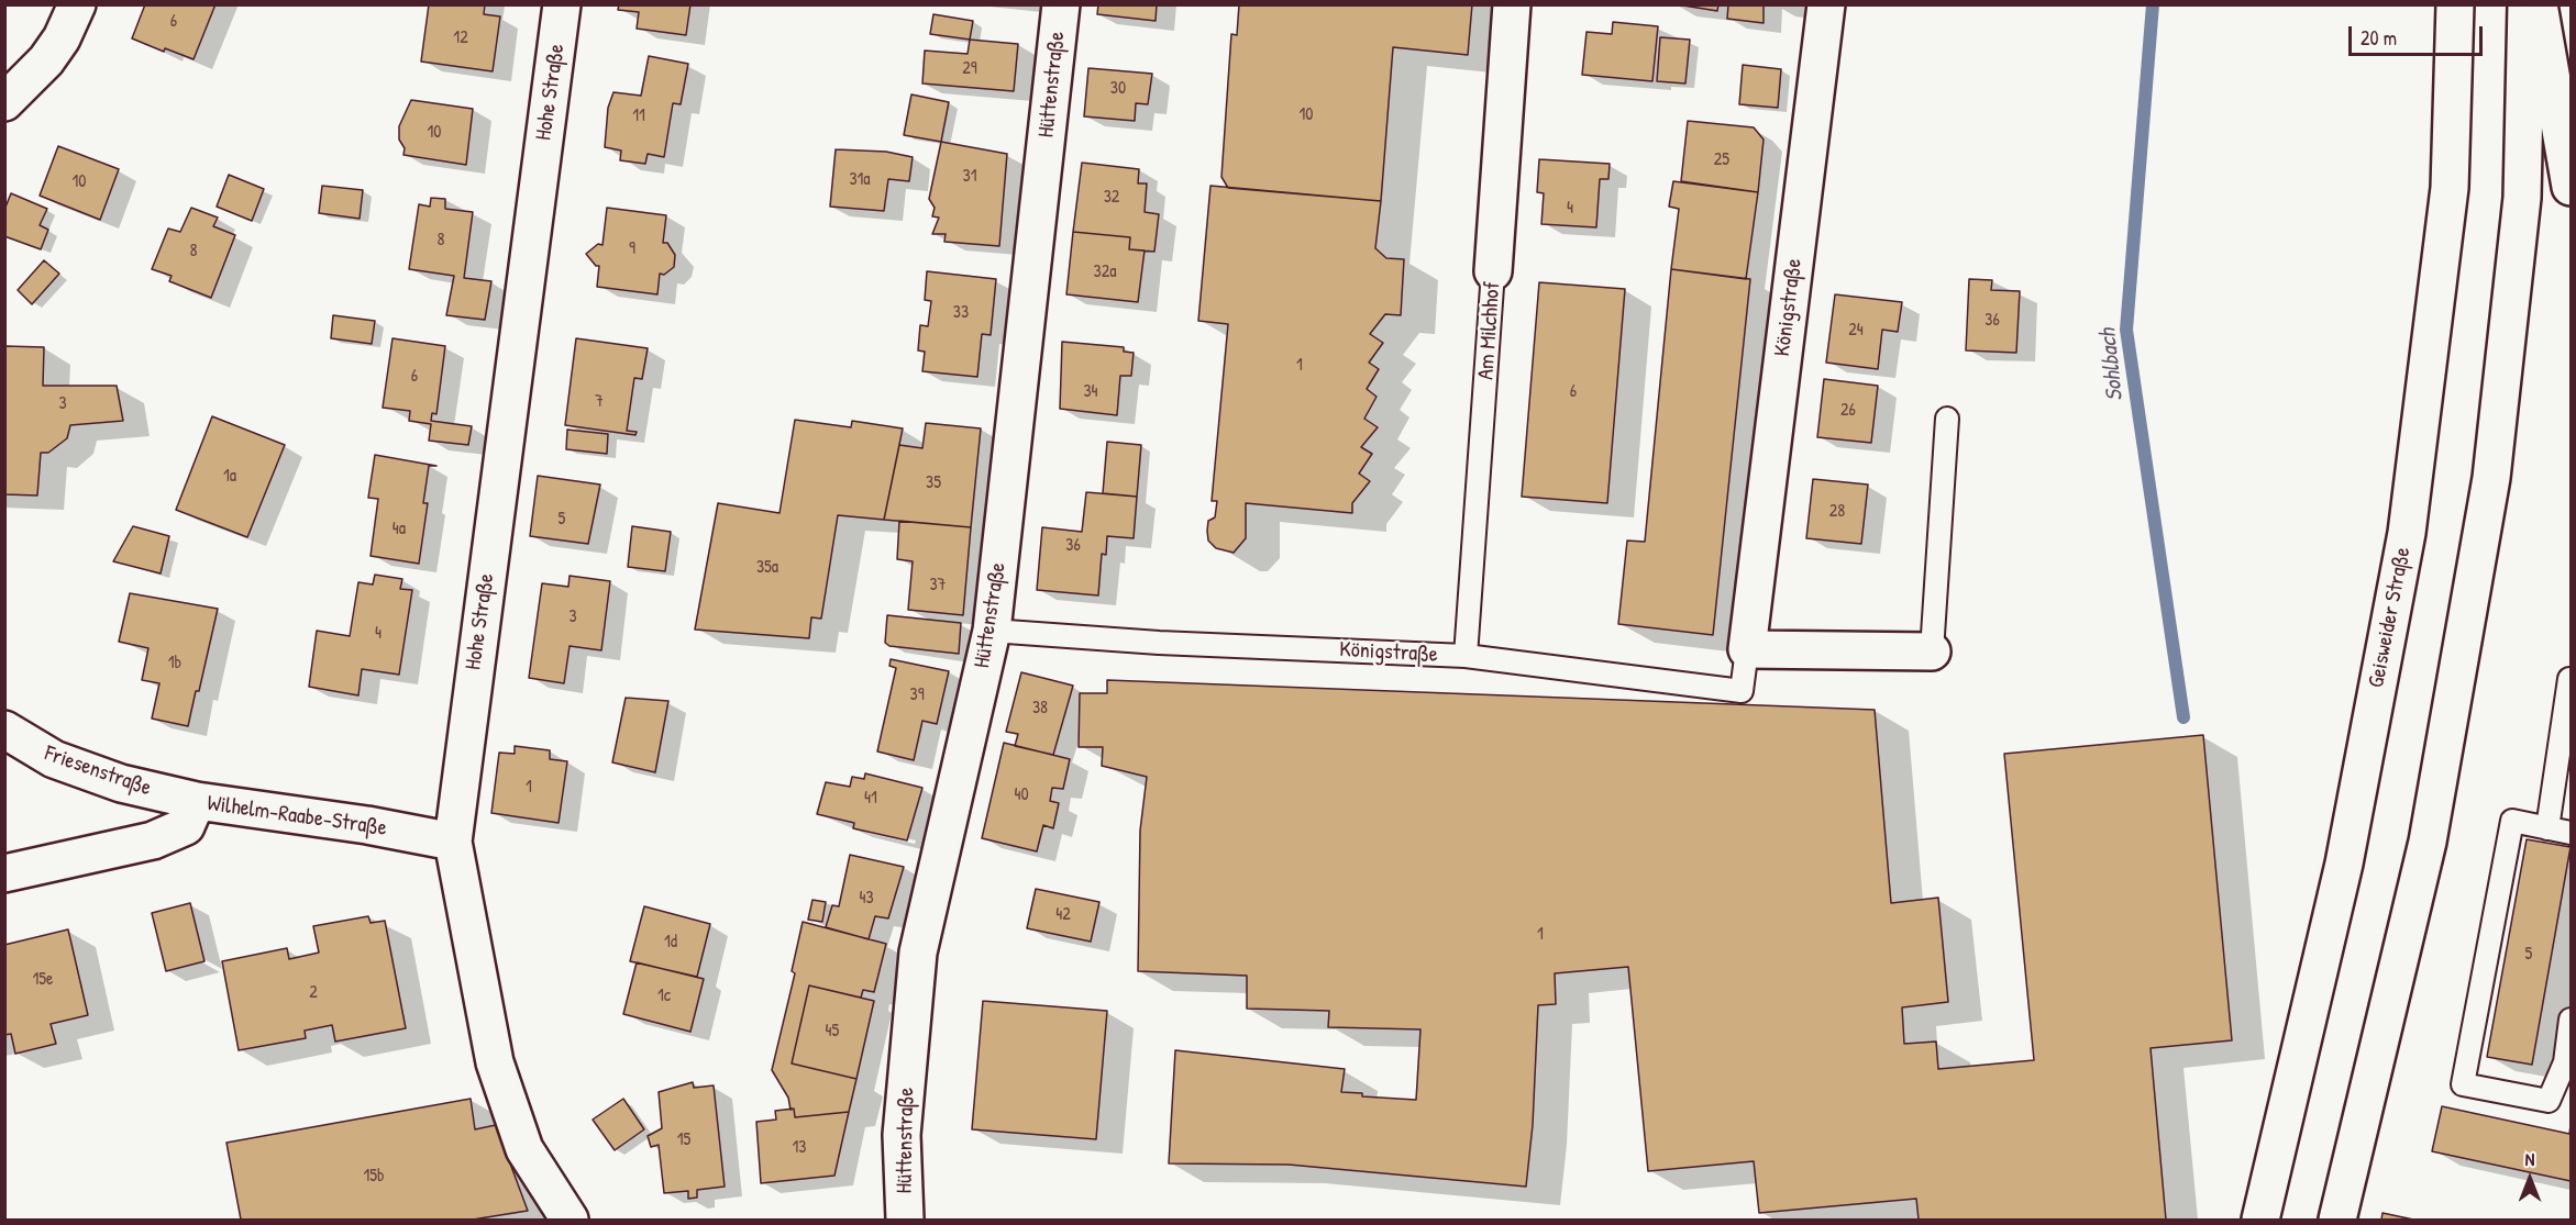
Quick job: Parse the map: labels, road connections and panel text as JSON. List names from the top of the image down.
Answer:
{
  "streets": {
    "main road": [
      "Hüttenstraße",
      "Hohe Straße",
      "Königstraße",
      "Am Milchhof",
      "Geisweider Straße",
      "Friesenstraße",
      "Wilhelm-Raabe-Straße"
    ]
  },
  "crossings": [
    ["Hüttenstraße", "Königstraße"],
    ["Hohe Straße", "Wilhelm-Raabe-Straße"],
    ["Königstraße", "Am Milchhof"],
    ["Friesenstraße", "Wilhelm-Raabe-Straße"]
  ],
  "water": ["Sohlbach"],
  "house_numbers": [
    "6",
    "12",
    "29",
    "30",
    "10",
    "11",
    "10",
    "25",
    "31",
    "31a",
    "10",
    "32",
    "4",
    "8",
    "9",
    "8",
    "32a",
    "33",
    "36",
    "24",
    "1",
    "6",
    "34",
    "6",
    "7",
    "3",
    "26",
    "1a",
    "35",
    "28",
    "5",
    "4a",
    "36",
    "35a",
    "37",
    "3",
    "4",
    "1b",
    "39",
    "38",
    "1",
    "40",
    "41",
    "43",
    "42",
    "1",
    "1d",
    "5",
    "15e",
    "2",
    "1c",
    "45",
    "15",
    "13",
    "15b"
  ],
  "scale_bar": "20 m",
  "north": "top"
}
